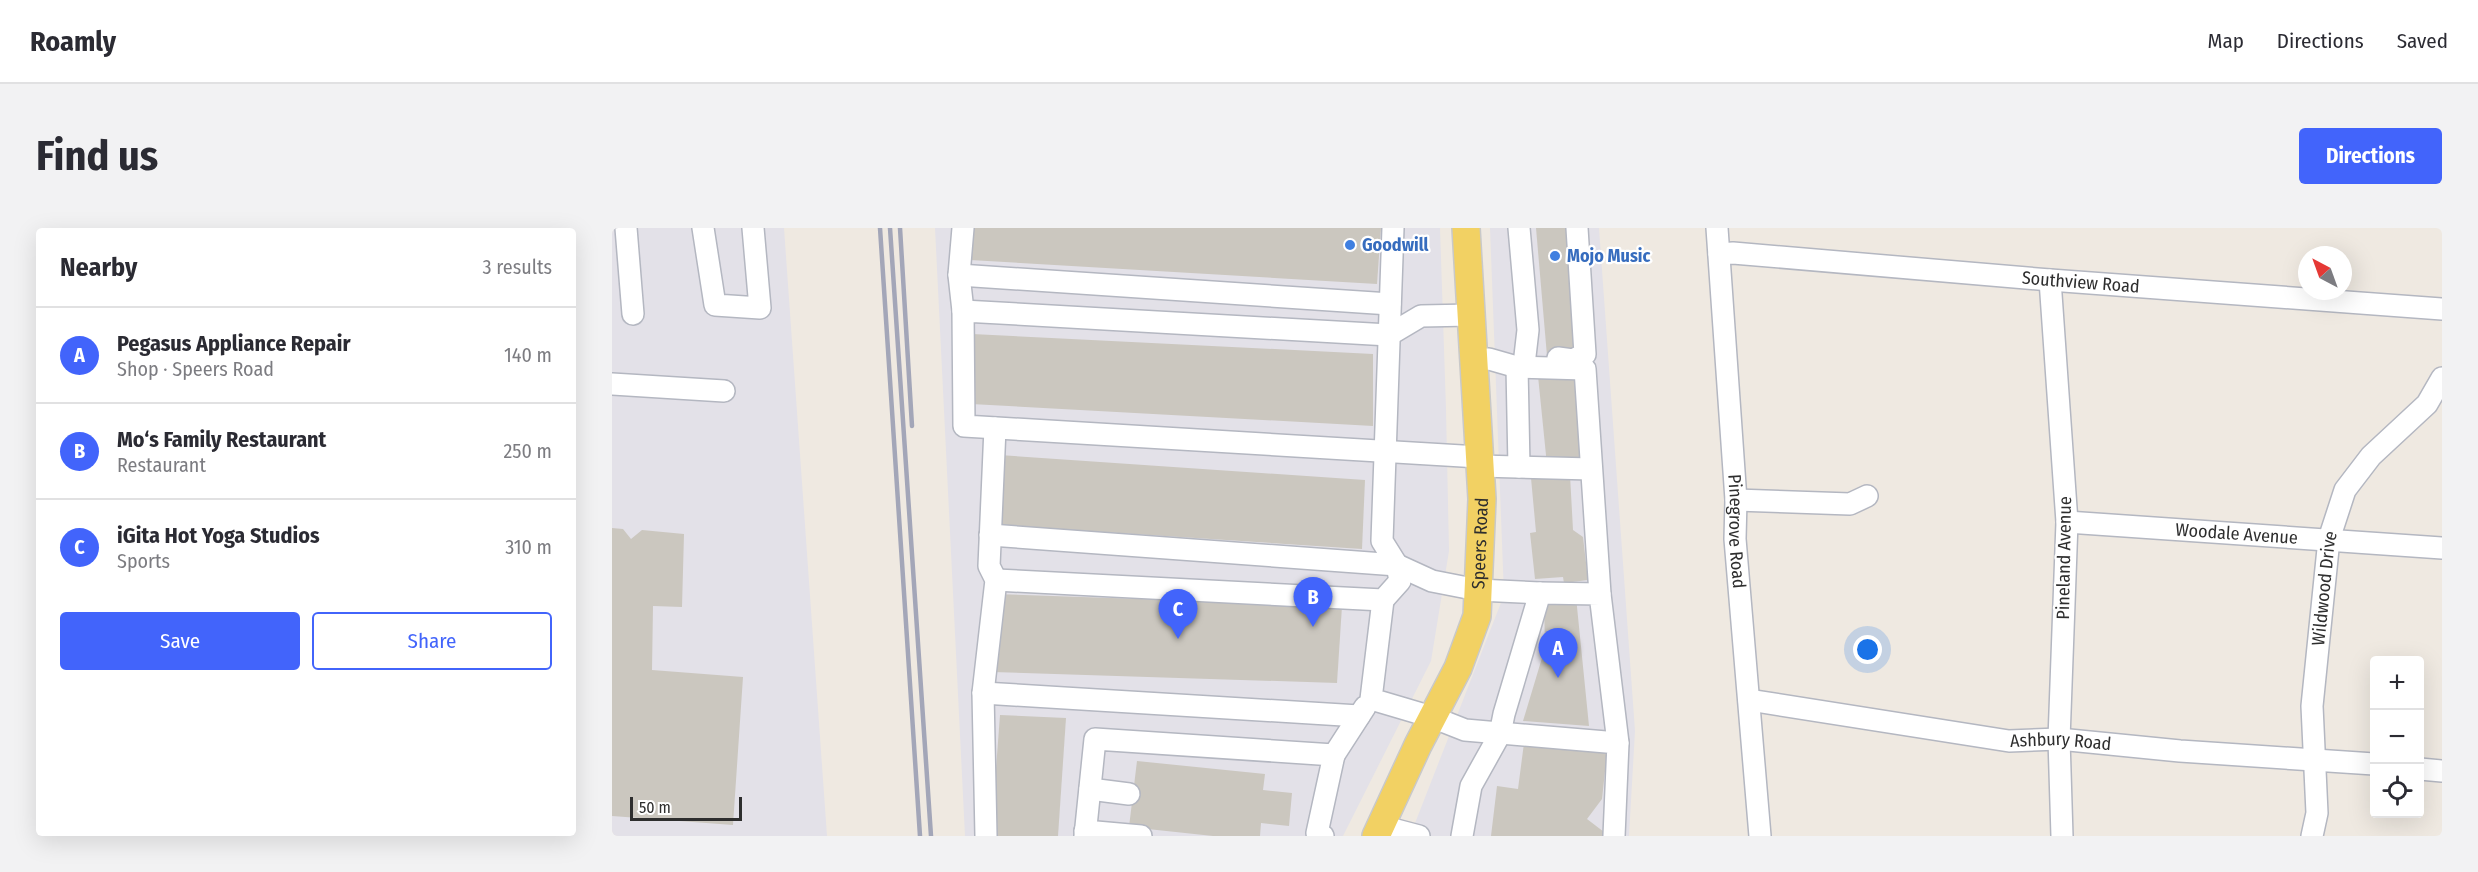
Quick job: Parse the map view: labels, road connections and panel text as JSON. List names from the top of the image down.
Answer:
{
  "streets": {
    "main road": ["Speers Road"],
    "street": [
      "Southview Road",
      "Pinegrove Road",
      "Woodale Avenue",
      "Pineland Avenue",
      "Wildwood Drive",
      "Ashbury Road"
    ]
  },
  "crossings": [
    ["Southview Road", "Pinegrove Road"],
    ["Southview Road", "Pineland Avenue"],
    ["Pinegrove Road", "Ashbury Road"],
    ["Woodale Avenue", "Pineland Avenue"],
    ["Woodale Avenue", "Wildwood Drive"],
    ["Pineland Avenue", "Ashbury Road"],
    ["Wildwood Drive", "Ashbury Road"]
  ],
  "places": ["Goodwill", "Mojo Music"],
  "scale_bar": "50 m",
  "north": "top left",
  "page": {
    "header": "Roamly",
    "nav": ["Map", "Directions", "Saved"],
    "buttons": [
      "Directions",
      ["Save", "Share"]
    ],
    "title": "Find us",
    "heading": ["Nearby", "3 results"],
    "list": [
      {
        "mark": "A",
        "name": "Pegasus Appliance Repair",
        "note": "Shop · Speers Road",
        "value": "140 m"
      },
      {
        "mark": "B",
        "name": "Mo‘s Family Restaurant",
        "note": "Restaurant",
        "value": "250 m"
      },
      {
        "mark": "C",
        "name": "iGita Hot Yoga Studios",
        "note": "Sports",
        "value": "310 m"
      }
    ],
    "pins": ["B", "C", "A"],
    "map_buttons": ["+", "−"],
    "scale": "50 m"
  }
}
